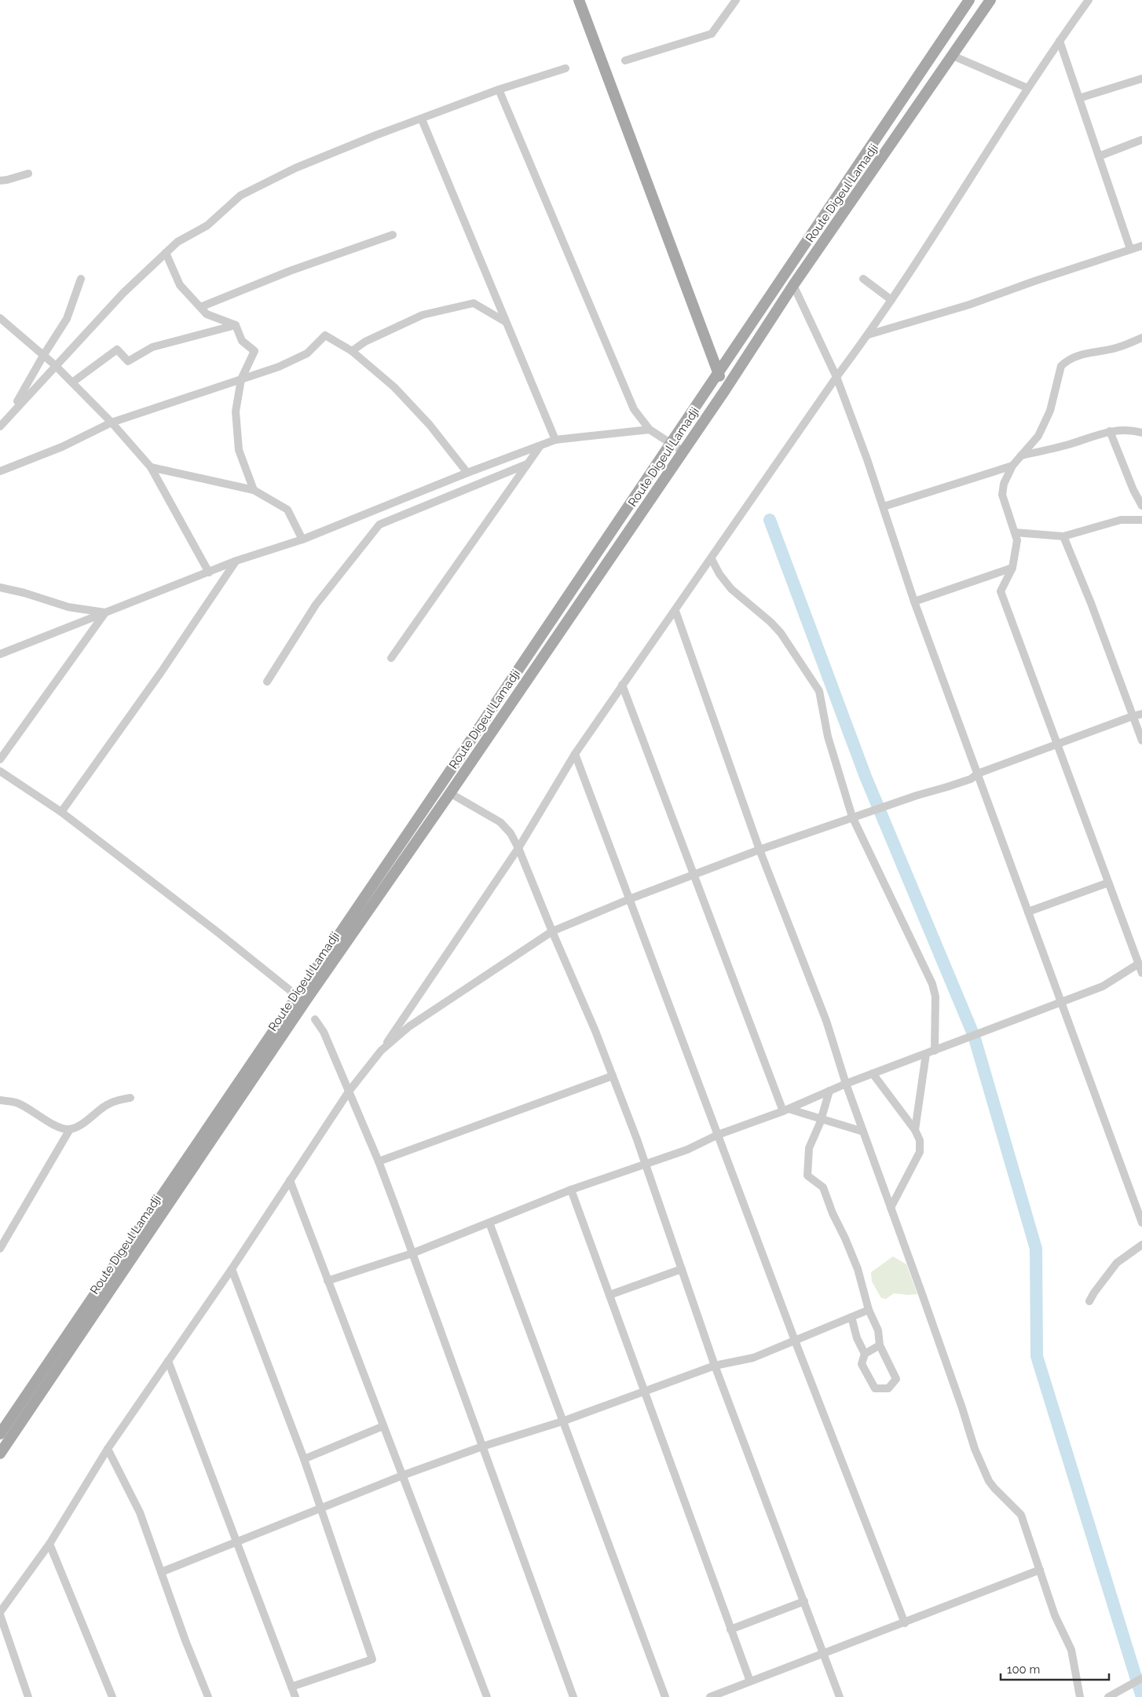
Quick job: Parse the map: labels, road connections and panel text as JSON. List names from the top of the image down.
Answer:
{
  "streets": {
    "main road": ["Route Digeul Lamadji"]
  },
  "scale_bar": "100 m"
}
